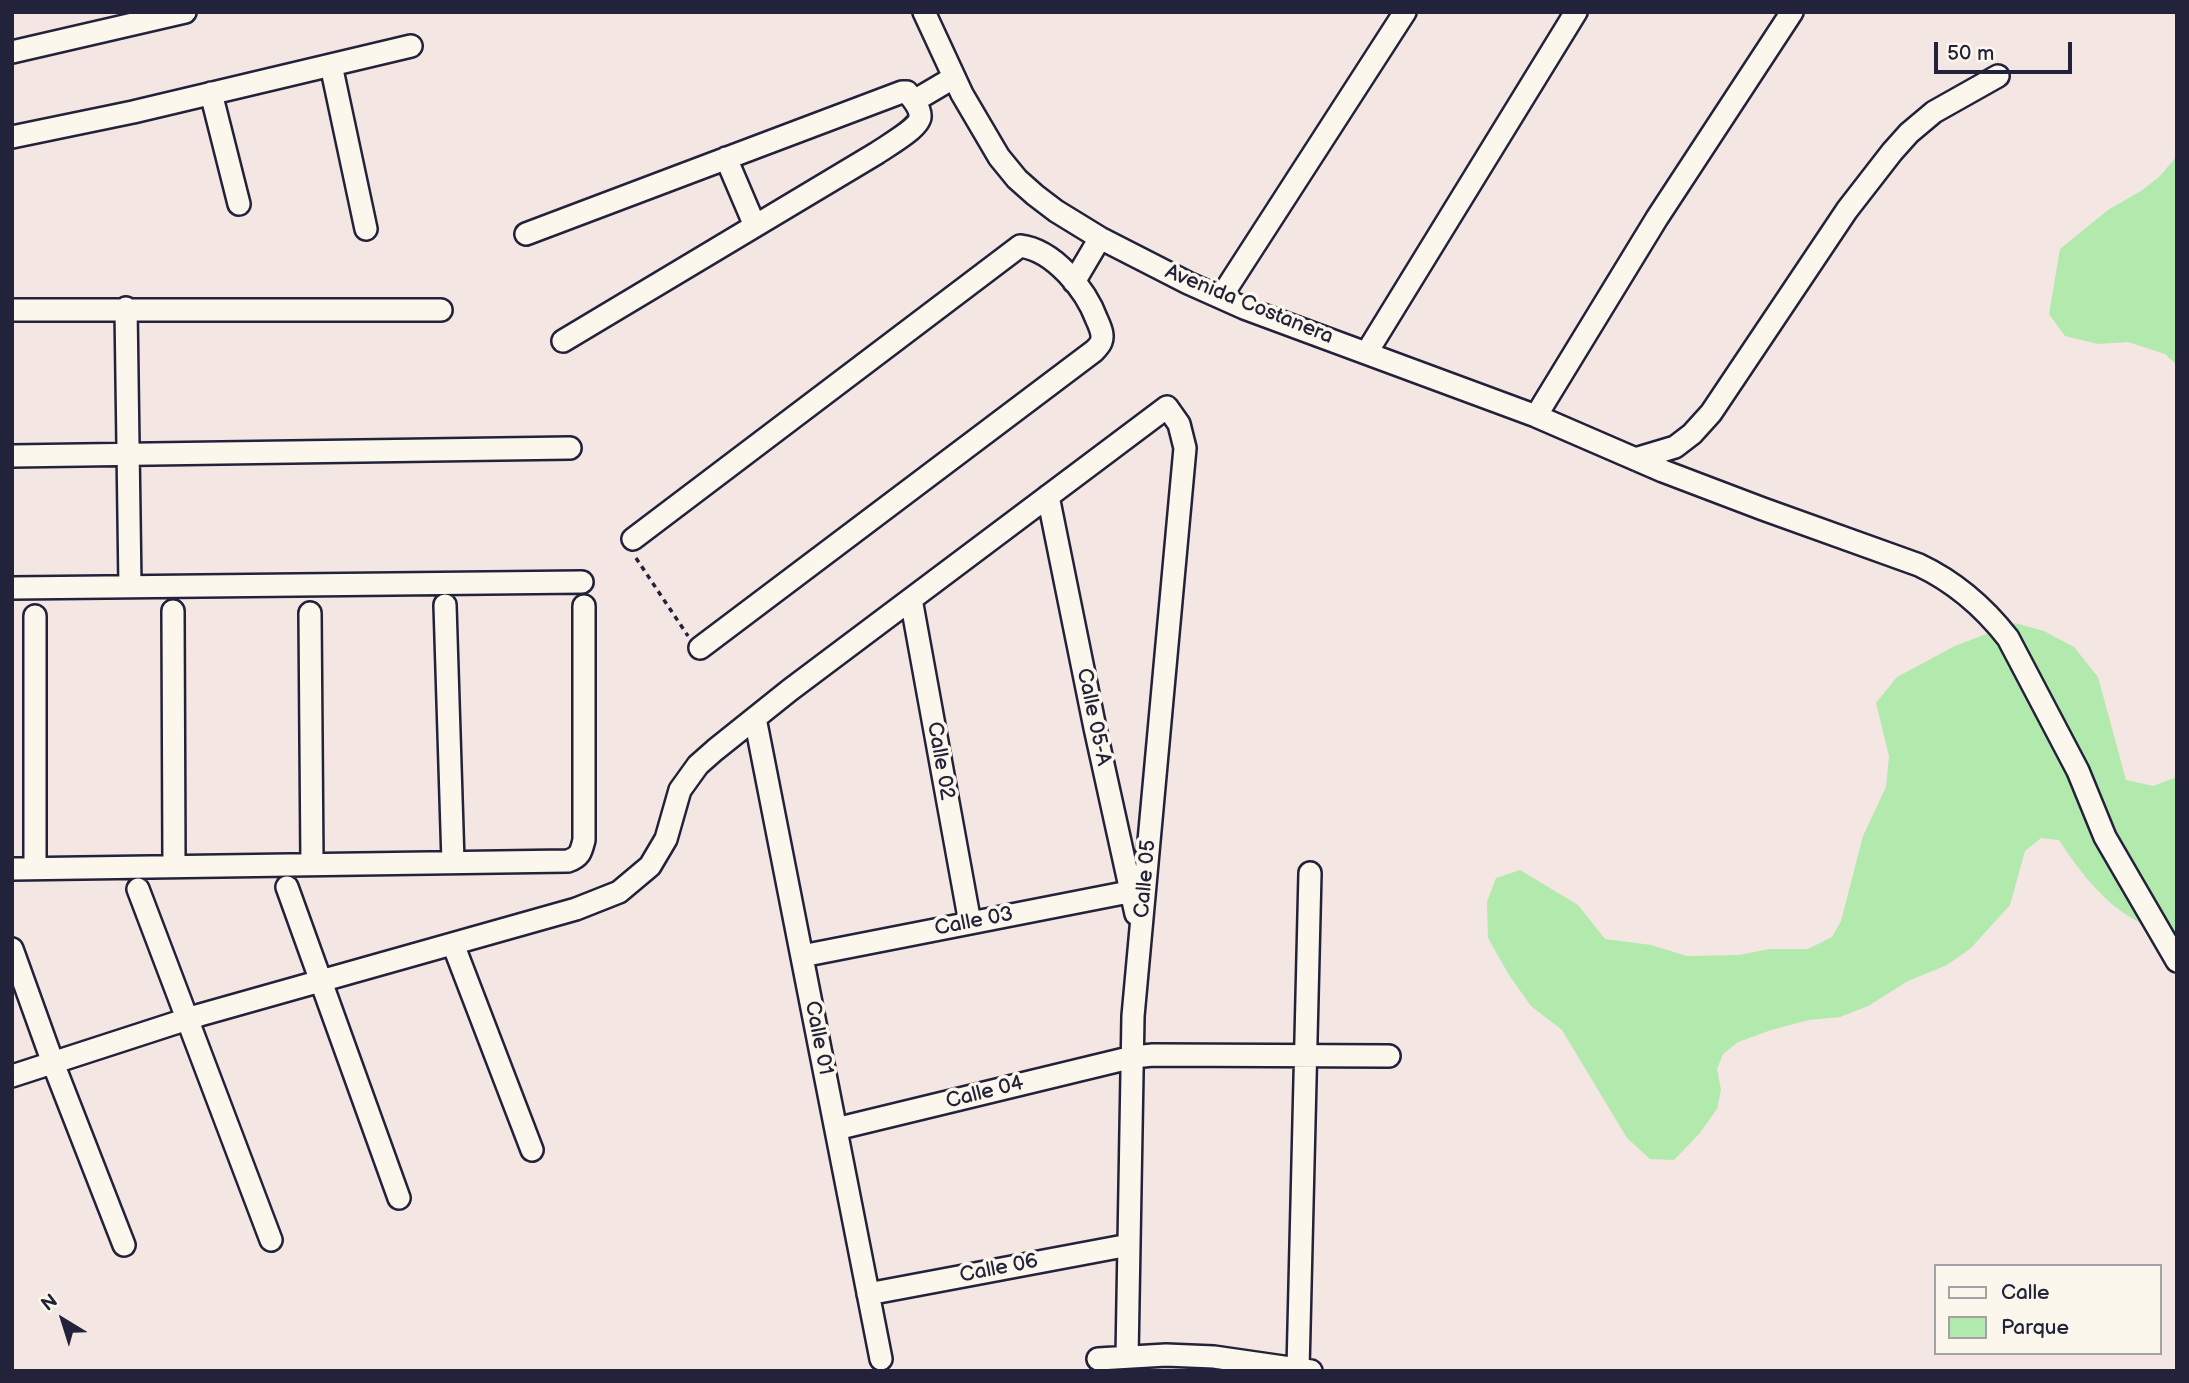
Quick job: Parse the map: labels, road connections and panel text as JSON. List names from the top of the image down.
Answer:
{
  "streets": {
    "street": [
      "Avenida Costanera",
      "Calle 05-A",
      "Calle 02",
      "Calle 05",
      "Calle 03",
      "Calle 01",
      "Calle 04",
      "Calle 06"
    ]
  },
  "crossings": [
    ["Calle 05-A", "Calle 05"],
    ["Calle 05-A", "Calle 03"],
    ["Calle 02", "Calle 03"],
    ["Calle 05", "Calle 03"],
    ["Calle 05", "Calle 04"],
    ["Calle 05", "Calle 06"],
    ["Calle 03", "Calle 01"],
    ["Calle 01", "Calle 04"],
    ["Calle 01", "Calle 06"]
  ],
  "legend": ["Calle", "Parque"],
  "scale_bar": "50 m",
  "north": "top left"
}
